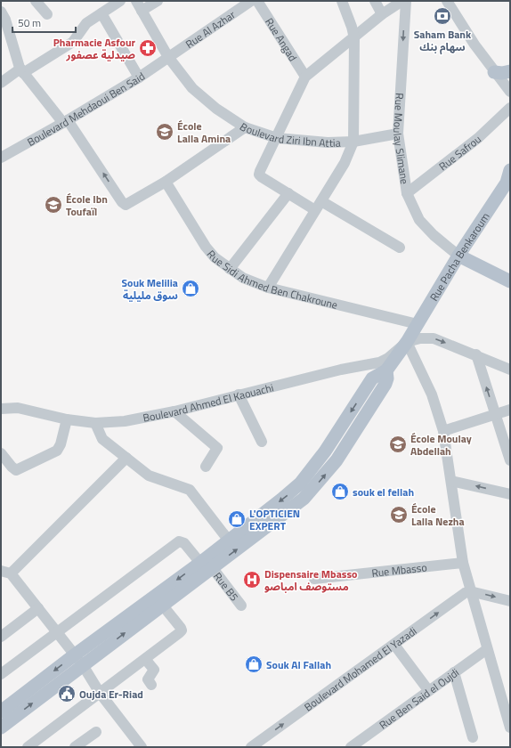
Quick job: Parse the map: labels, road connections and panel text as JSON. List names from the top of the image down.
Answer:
{
  "streets": {
    "main road": ["Rue Pacha Benkaroum"],
    "street": [
      "Rue Al Azhar",
      "Rue Angad",
      "Boulevard Mehdaoui Ben Said",
      "Boulevard Ziri Ibn Attia",
      "Rue Moulay Slimane",
      "Rue Safrou",
      "Rue Sidi Ahmed Ben Chakroune",
      "Boulevard Ahmed El Kaouachi",
      "Rue Mbasso",
      "Rue B5",
      "Boulevard Mohamed El Yazadi",
      "Rue Ben Said el Oujdi"
    ]
  },
  "crossings": [
    ["Rue Al Azhar", "Boulevard Mehdaoui Ben Said"],
    ["Rue Al Azhar", "Boulevard Ziri Ibn Attia"],
    ["Boulevard Mehdaoui Ben Said", "Boulevard Ziri Ibn Attia"],
    ["Boulevard Ziri Ibn Attia", "Rue Moulay Slimane"],
    ["Rue Moulay Slimane", "Rue Safrou"],
    ["Rue Moulay Slimane", "Rue Pacha Benkaroum"],
    ["Rue Pacha Benkaroum", "Rue Sidi Ahmed Ben Chakroune"],
    ["Rue Pacha Benkaroum", "Boulevard Ahmed El Kaouachi"]
  ],
  "one_way": ["Boulevard Mohamed El Yazadi"],
  "places": {
    "bank": ["Saham Bank سهام بنك"],
    "pharmacy": ["Pharmacie Asfour صيدلية عصفور"],
    "school or university": [
      "École Lalla Amina",
      "École Ibn Toufaïl",
      "École Moulay Abdellah",
      "École Lalla Nezha"
    ],
    "shop": [
      "Souk Melilia سوق مليلية",
      "souk el fellah",
      "L'OPTICIEN EXPERT",
      "Souk Al Fallah"
    ],
    "hospital": ["Dispensaire Mbasso مستوصف امباصو"],
    "public building": ["Oujda Er-Riad"]
  },
  "scale_bar": "50 m"
}
